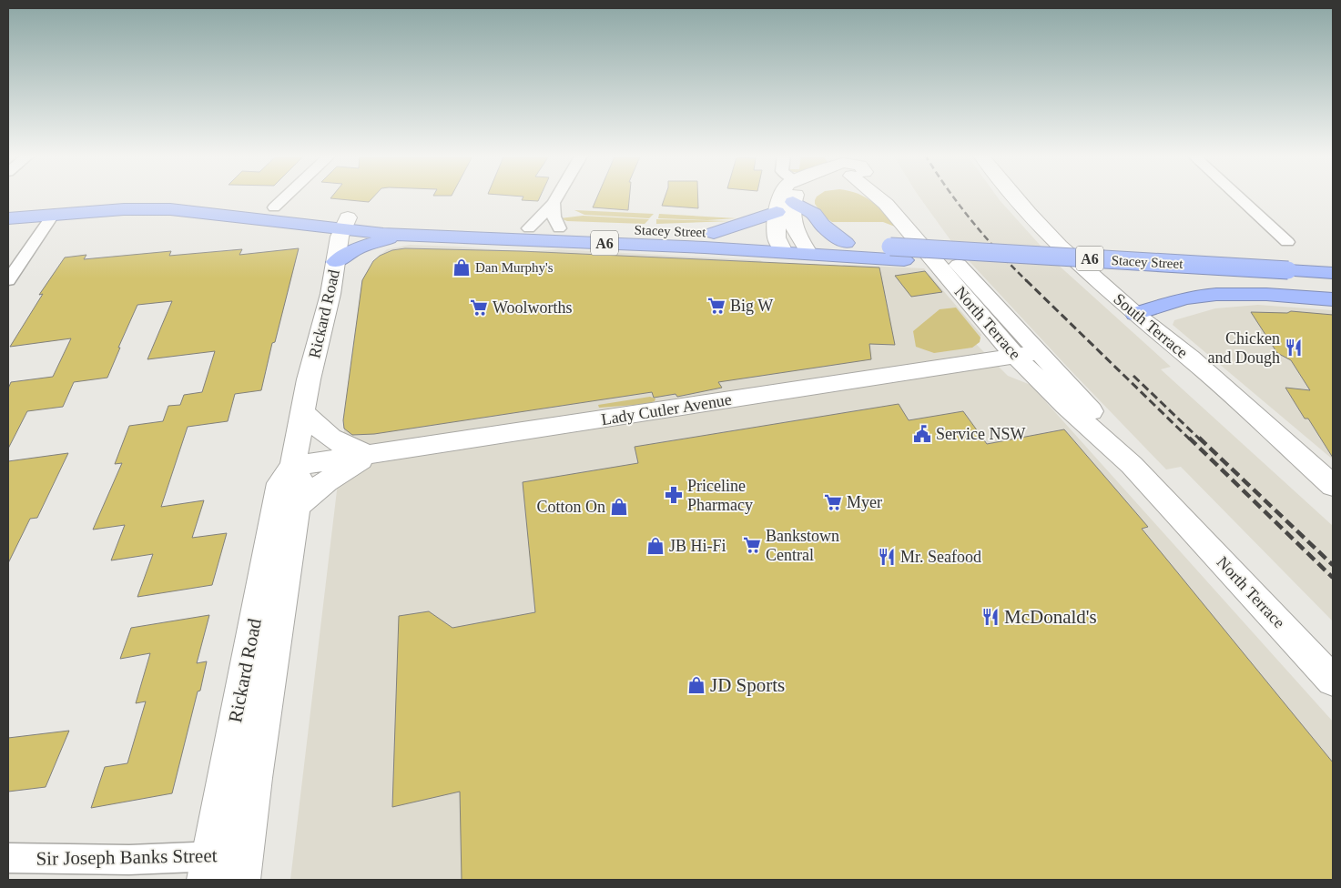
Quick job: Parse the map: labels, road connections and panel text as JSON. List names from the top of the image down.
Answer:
{
  "streets": {
    "highway": ["Stacey Street", "A6"],
    "street": [
      "Rickard Road",
      "North Terrace",
      "South Terrace",
      "Lady Cutler Avenue",
      "Sir Joseph Banks Street"
    ]
  },
  "crossings": [
    ["Stacey Street", "Rickard Road"],
    ["Rickard Road", "Lady Cutler Avenue"],
    ["Rickard Road", "Sir Joseph Banks Street"],
    ["North Terrace", "Lady Cutler Avenue"]
  ],
  "places": {
    "shop": [
      "Dan Murphy's",
      "Cotton On",
      "JB Hi-Fi",
      "JD Sports"
    ],
    "supermarket": [
      "Big W",
      "Woolworths",
      "Myer",
      "Bankstown Central"
    ],
    "restaurant": ["Chicken and Dough", "Mr. Seafood", "McDonald's"],
    "public building": ["Service NSW"],
    "pharmacy": ["Priceline Pharmacy"]
  }
}
